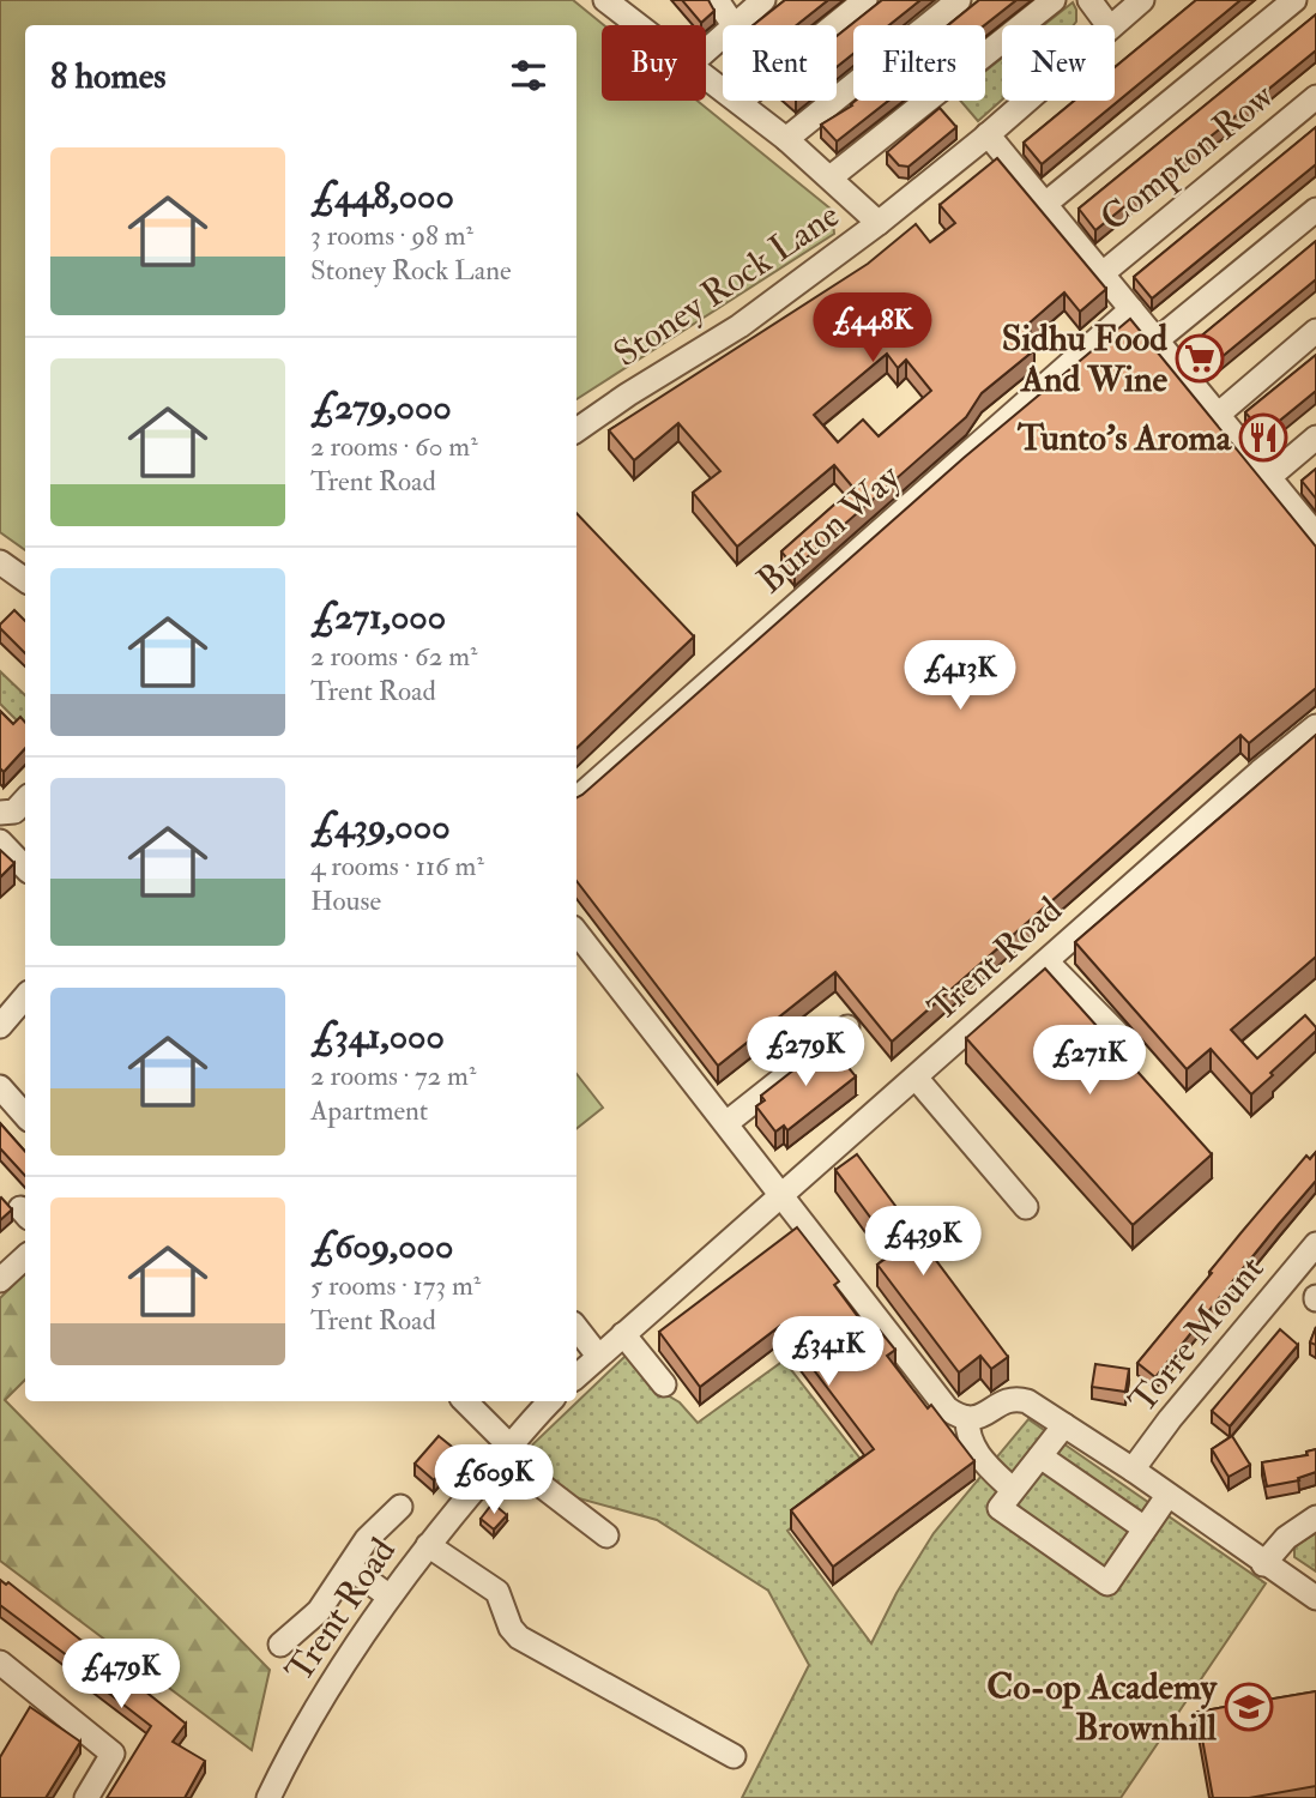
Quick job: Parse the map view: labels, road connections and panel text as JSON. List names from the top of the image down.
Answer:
{
  "streets": {
    "street": [
      "Compton Row",
      "Stoney Rock Lane",
      "Burton Way",
      "Trent Road",
      "Torre Mount"
    ]
  },
  "places": {
    "supermarket": ["Sidhu Food And Wine"],
    "restaurant": ["Tunto's Aroma"],
    "school or university": ["Co-op Academy Brownhill"]
  },
  "page": {
    "chip": [
      "Buy",
      "Rent",
      "Filters",
      "New"
    ],
    "heading": "8 homes",
    "list": [
      {
        "name": "£448,000",
        "note": "3 rooms · 98 m² · Stoney Rock Lane"
      },
      {
        "name": "£279,000",
        "note": "2 rooms · 60 m² · Trent Road"
      },
      {
        "name": "£271,000",
        "note": "2 rooms · 62 m² · Trent Road"
      },
      {
        "name": "£439,000",
        "note": "4 rooms · 116 m² · House"
      },
      {
        "name": "£341,000",
        "note": "2 rooms · 72 m² · Apartment"
      },
      {
        "name": "£609,000",
        "note": "5 rooms · 173 m² · Trent Road"
      }
    ],
    "price": [
      "£448K",
      "£413K",
      "£279K",
      "£271K",
      "£439K",
      "£341K",
      "£609K",
      "£479K"
    ]
  }
}
